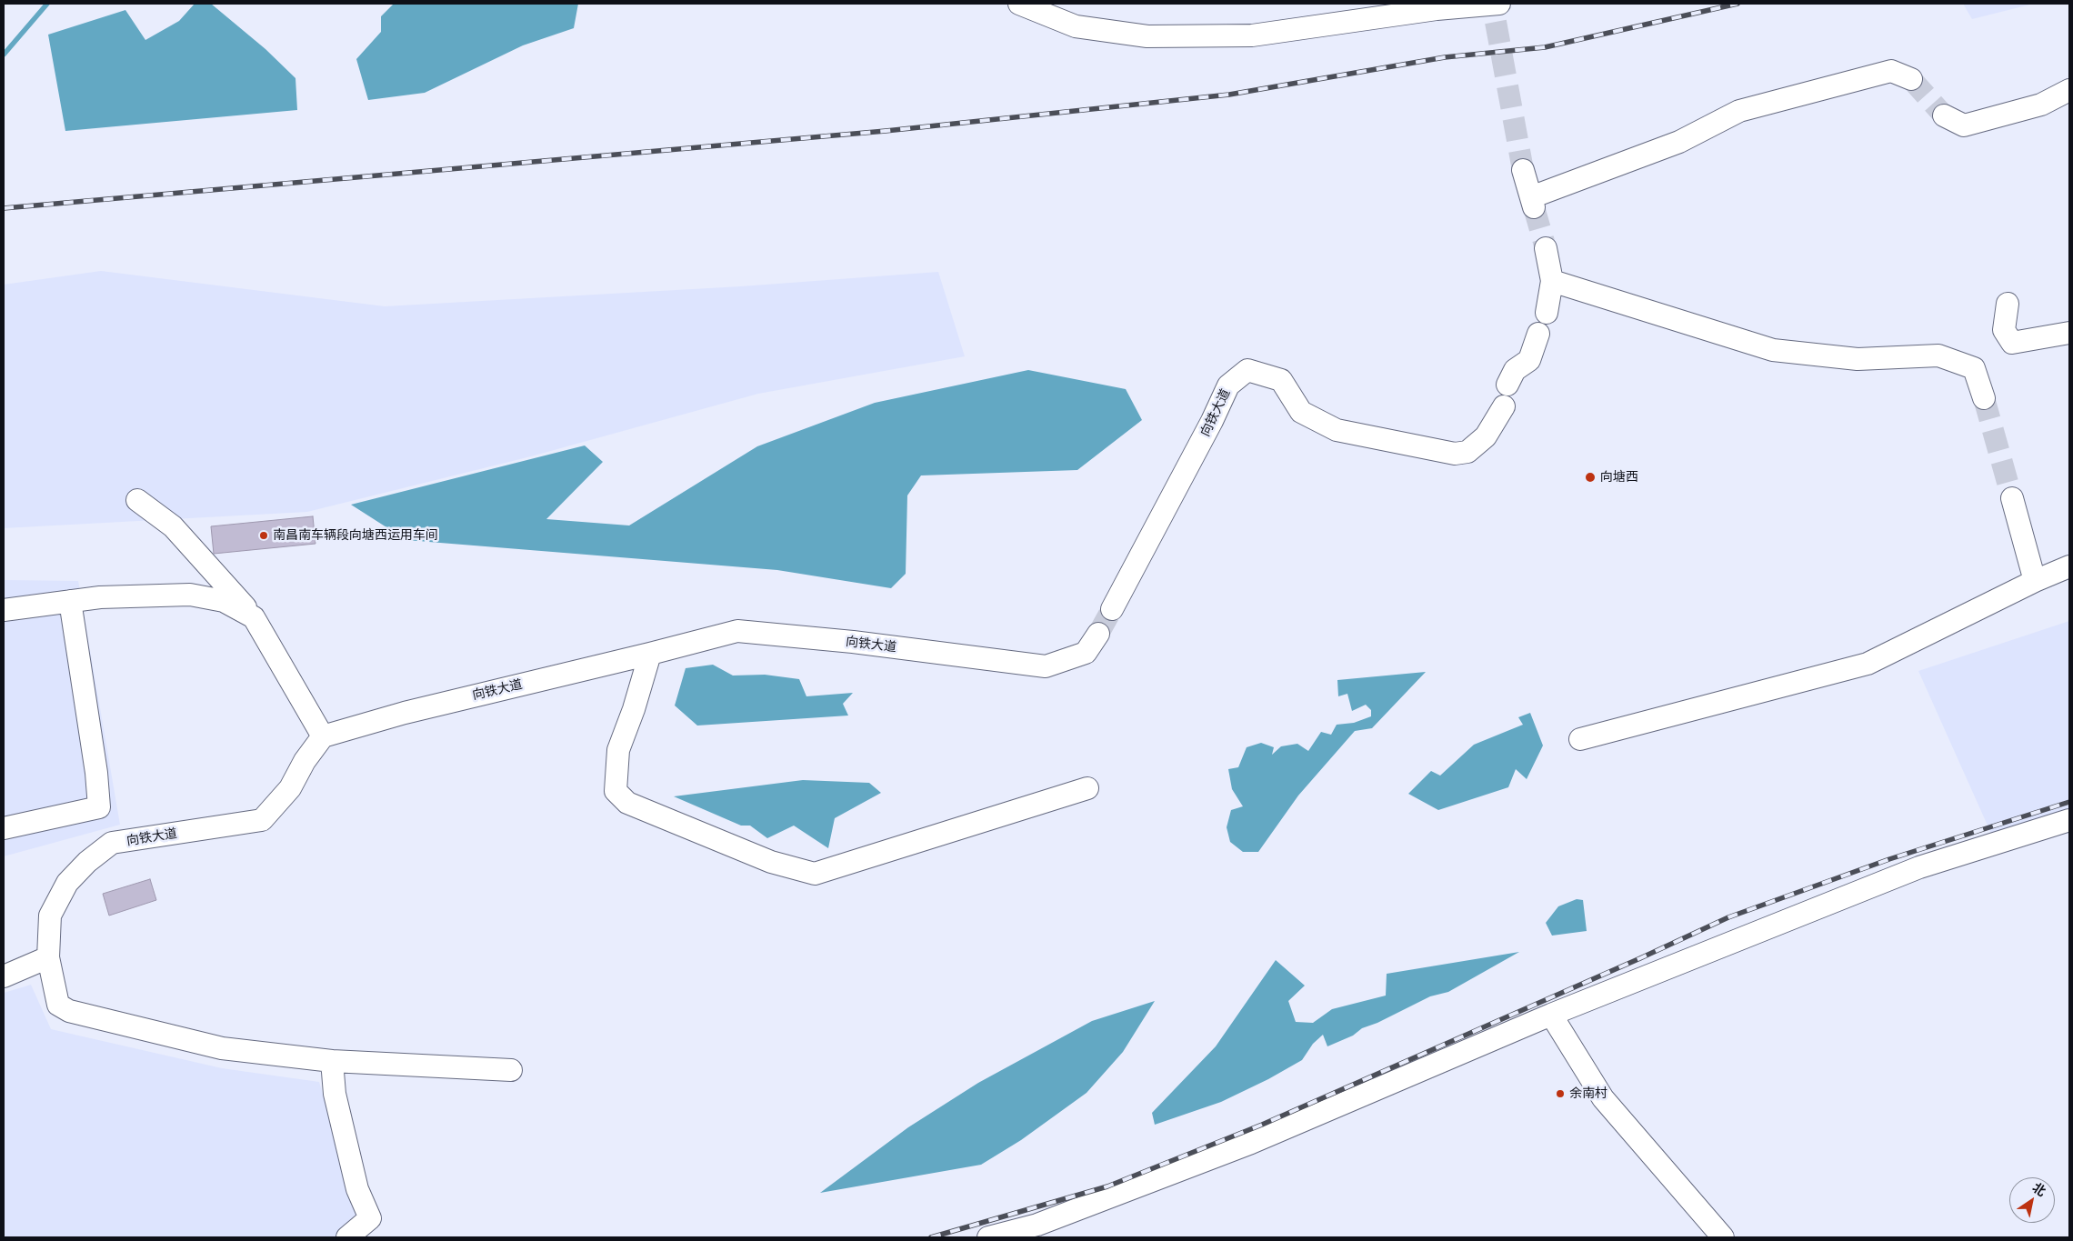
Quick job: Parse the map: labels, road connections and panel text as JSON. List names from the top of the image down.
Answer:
{
  "streets": {
    "street": ["向铁大道"]
  },
  "places": ["向塘西", "南昌南车辆段向塘西运用车间", "余南村"],
  "north": "top right"
}
